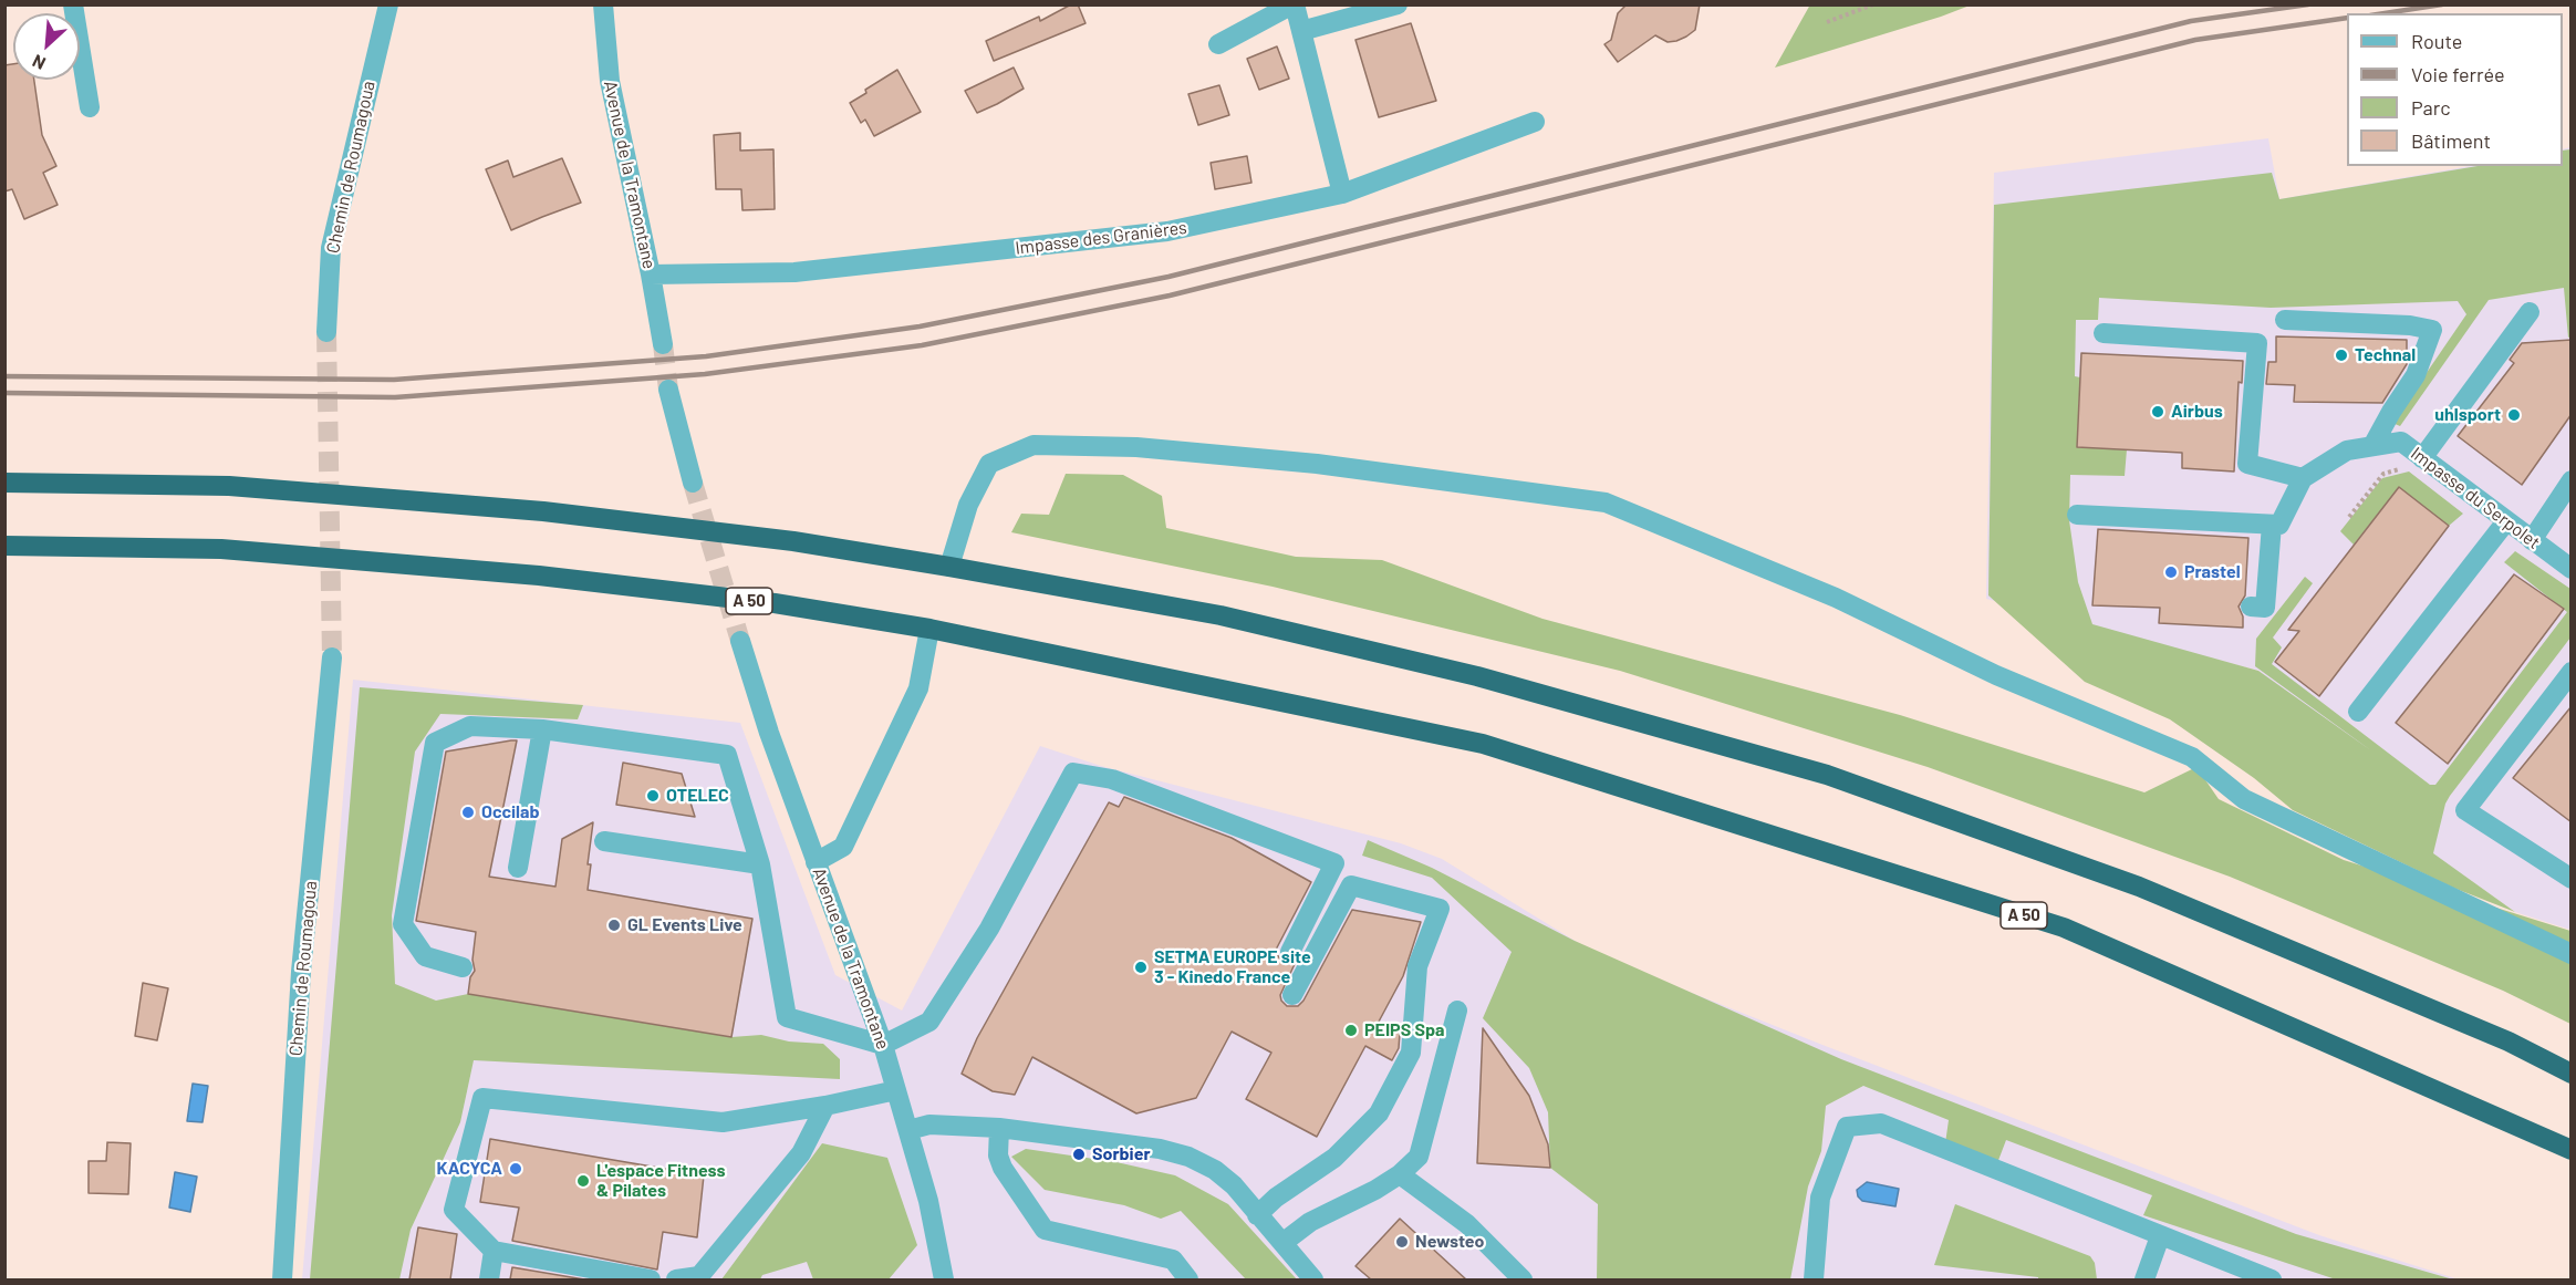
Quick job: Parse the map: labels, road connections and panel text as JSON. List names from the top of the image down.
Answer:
{
  "streets": {
    "highway": ["A 50"],
    "street": [
      "Chemin de Roumagoua",
      "Avenue de la Tramontane",
      "Impasse des Granières",
      "Impasse du Serpolet"
    ]
  },
  "crossings": [
    ["Avenue de la Tramontane", "Impasse des Granières"]
  ],
  "places": [
    "Technal",
    "Airbus",
    "uhlsport",
    "Prastel",
    "OTELEC",
    "Occilab",
    "GL Events Live",
    "SETMA EUROPE site 3 - Kinedo France",
    "PEIPS Spa",
    "Sorbier",
    "KACYCA",
    "L'espace Fitness & Pilates",
    "Newsteo"
  ],
  "legend": [
    "Route",
    "Voie ferrée",
    "Parc",
    "Bâtiment"
  ],
  "north": "bottom left"
}
